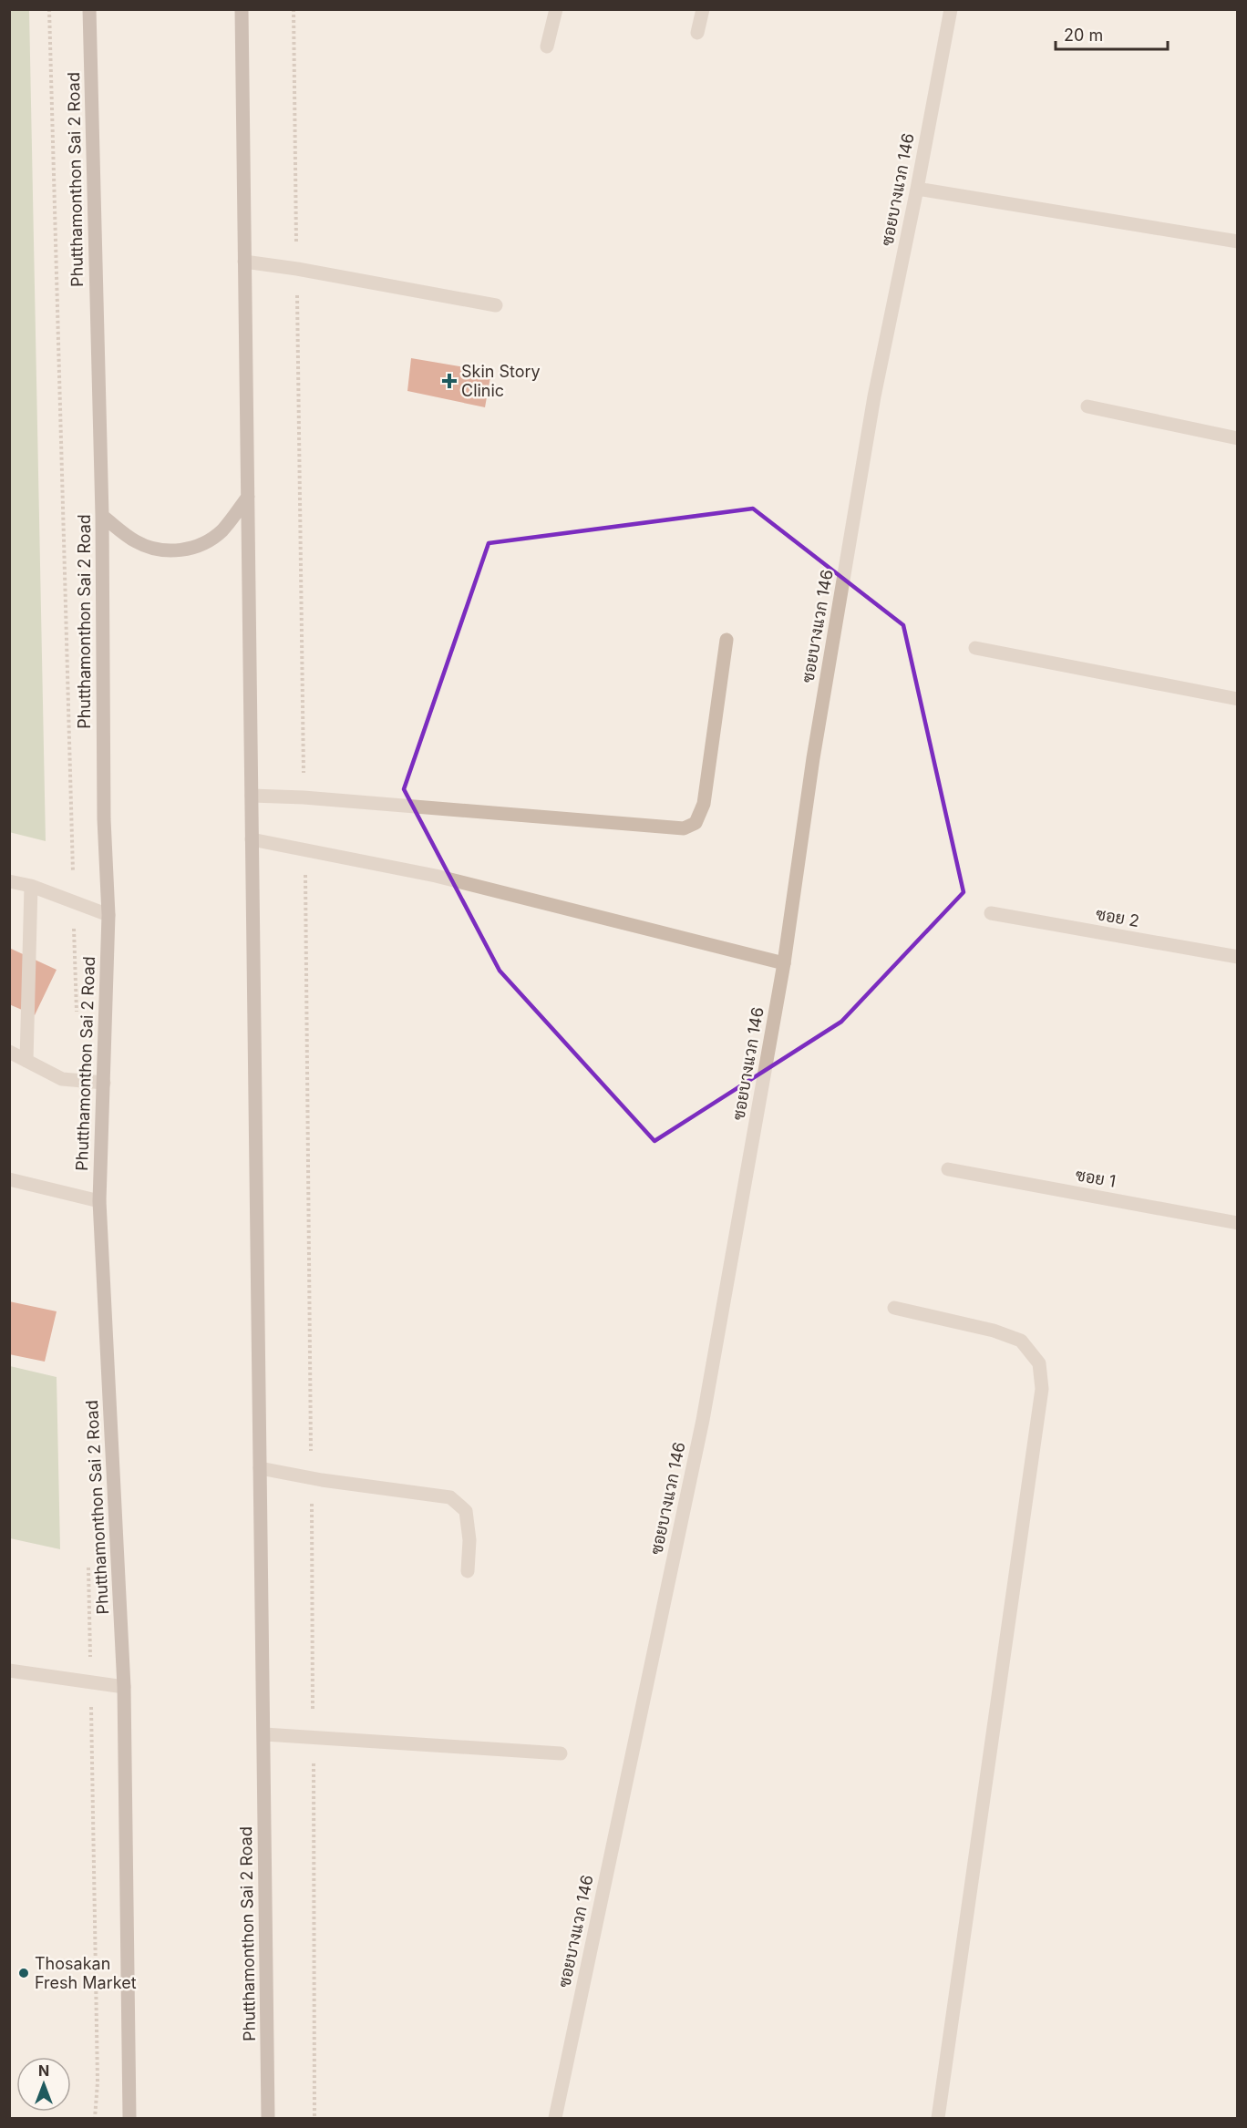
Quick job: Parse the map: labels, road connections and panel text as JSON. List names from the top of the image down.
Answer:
{
  "streets": {
    "main road": ["Phutthamonthon Sai 2 Road"],
    "street": ["ซอยบางแวก 146", "ซอย 2", "ซอย 1"]
  },
  "places": {
    "health": ["Skin Story Clinic"],
    "other": ["Thosakan Fresh Market"]
  },
  "scale_bar": "20 m",
  "north": "top"
}
